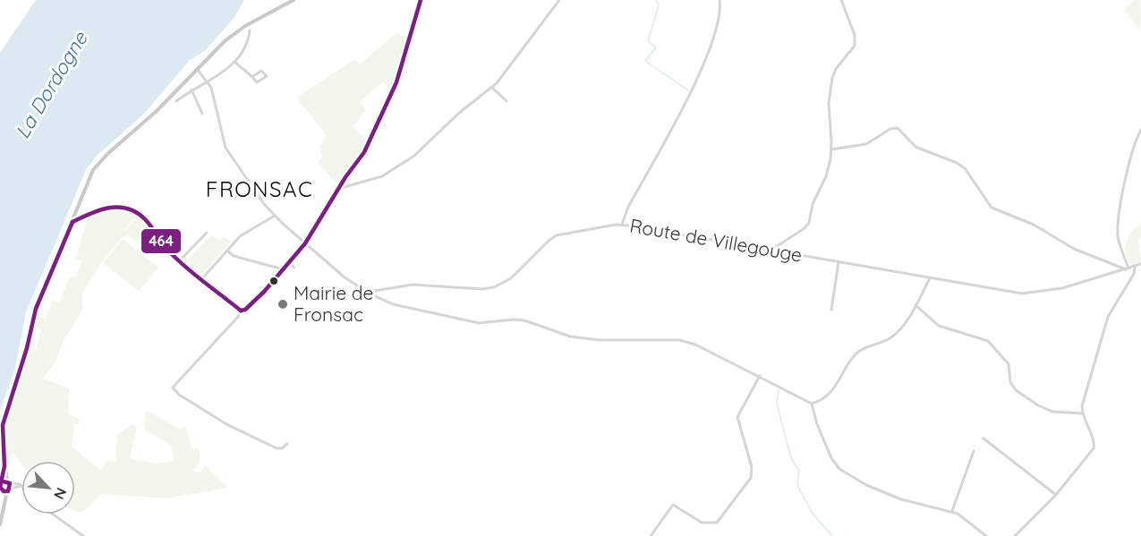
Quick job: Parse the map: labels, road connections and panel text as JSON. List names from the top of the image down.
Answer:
{
  "streets": {
    "street": ["Route de Villegouge"]
  },
  "districts": ["FRONSAC"],
  "water": ["La Dordogne"],
  "places": ["Mairie de Fronsac"],
  "lines": ["transit line 464"],
  "north": "bottom right"
}
